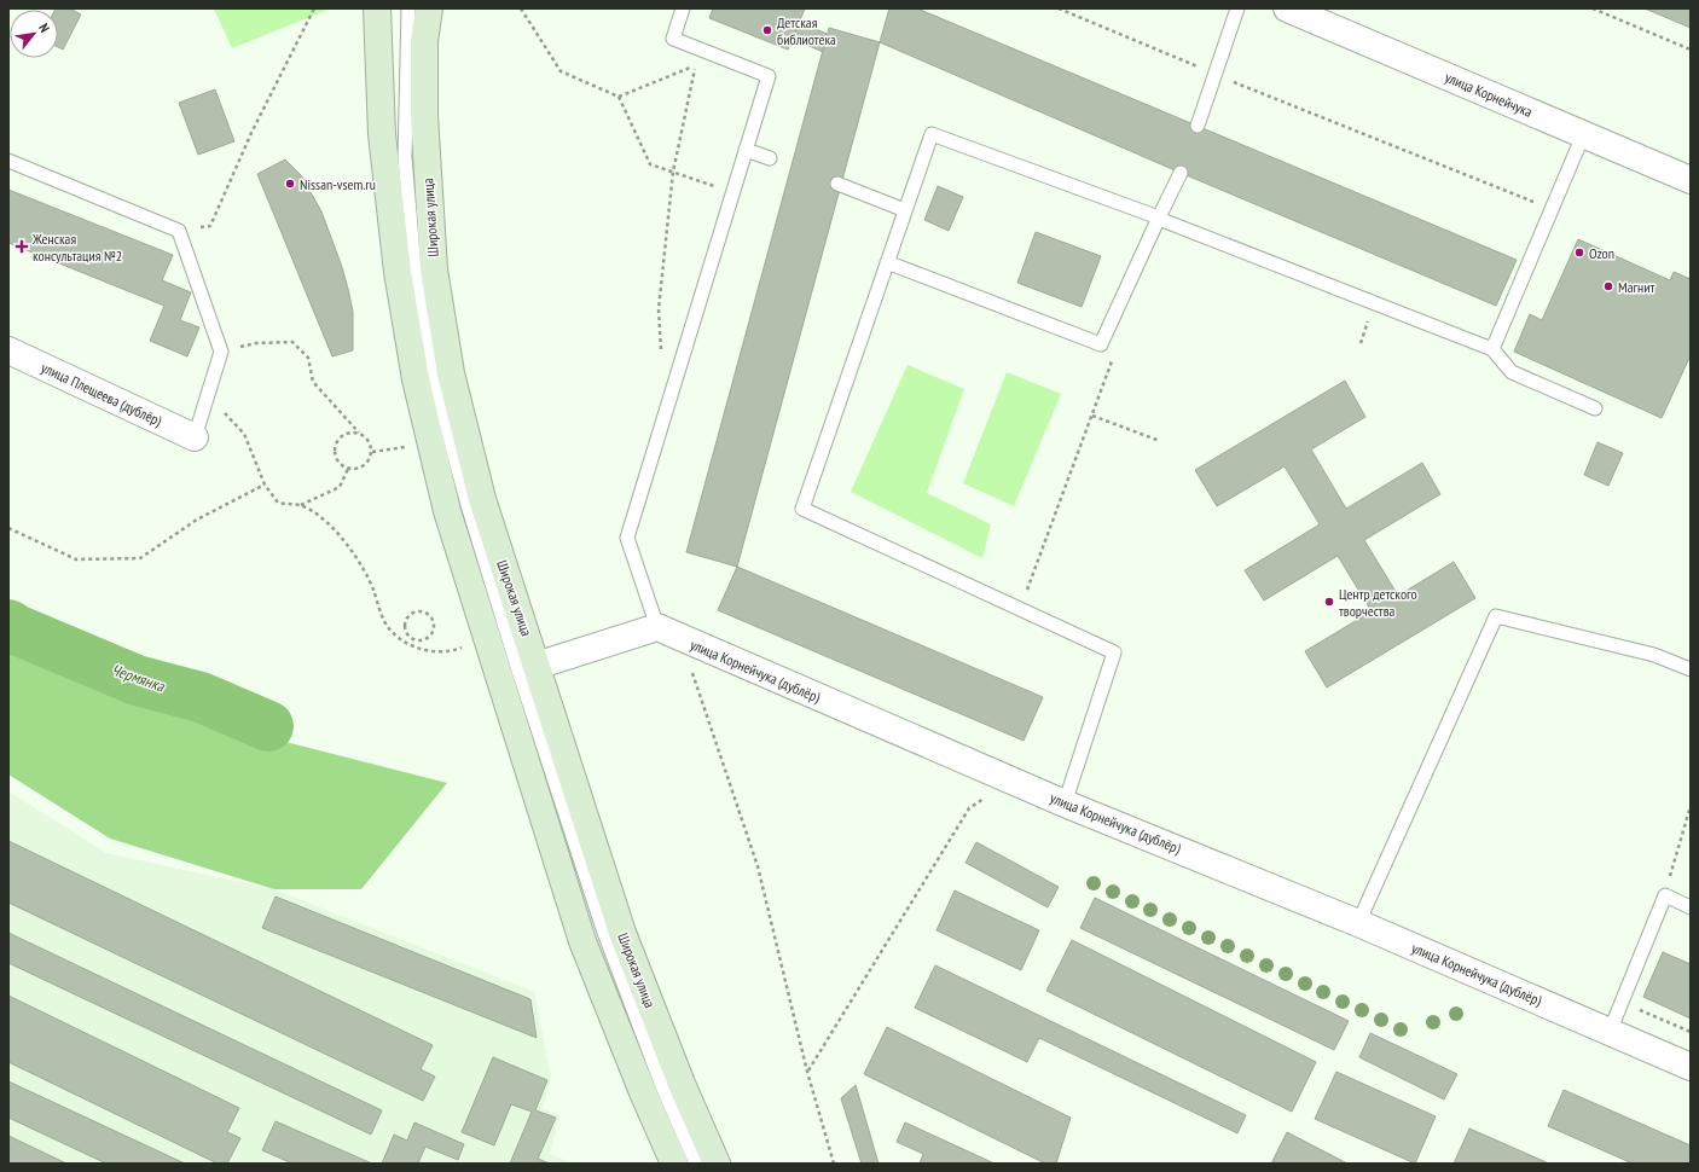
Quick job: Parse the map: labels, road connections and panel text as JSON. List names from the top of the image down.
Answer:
{
  "streets": {
    "main road": ["Широкая улица"],
    "street": ["улица Корнейчука", "улица Плещеева (дублёр)", "улица Корнейчука (дублёр)"]
  },
  "water": ["Чермянка"],
  "places": {
    "other": [
      "Детская библиотека",
      "Nissan-vsem.ru",
      "Ozon",
      "Магнит",
      "Центр детского творчества"
    ],
    "health": ["Женская консультация №2"]
  },
  "north": "top right"
}
